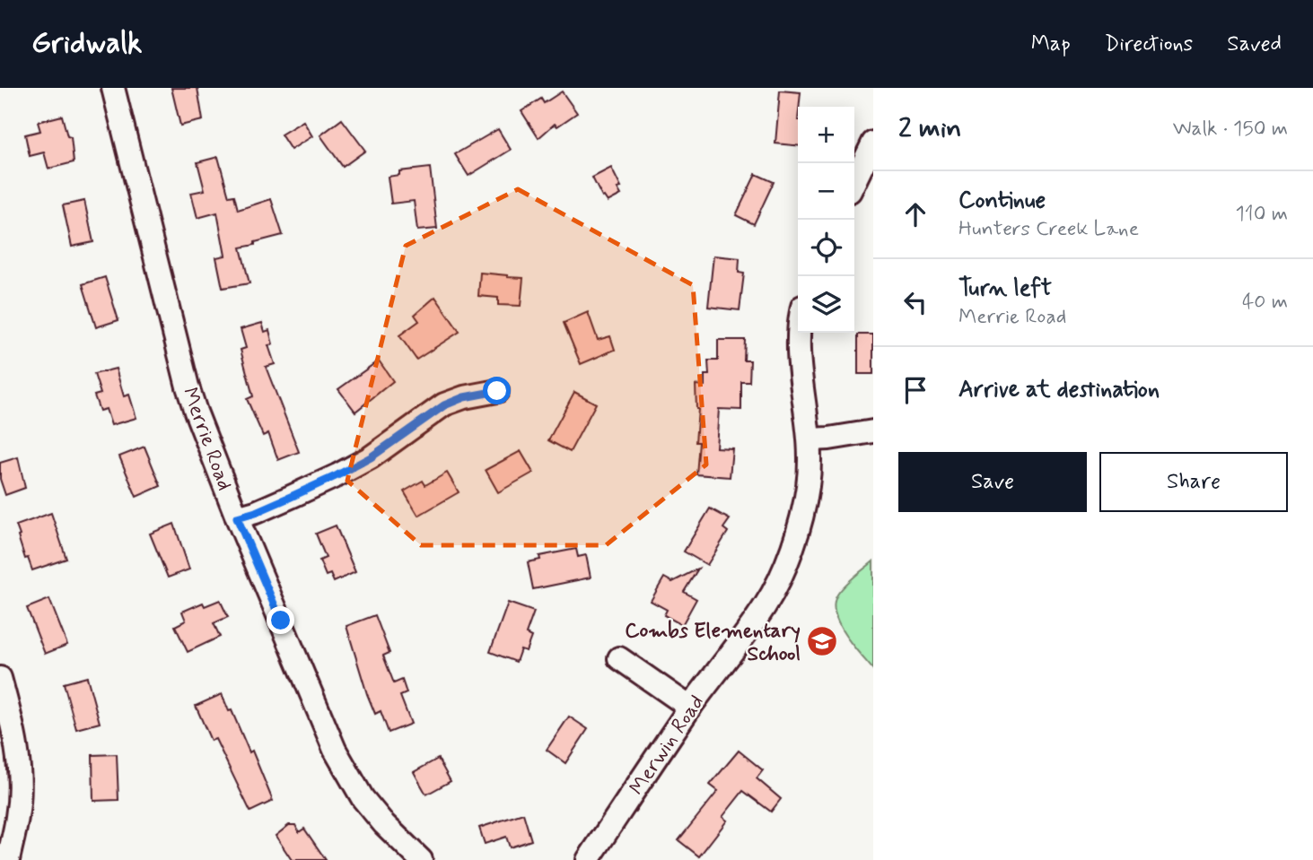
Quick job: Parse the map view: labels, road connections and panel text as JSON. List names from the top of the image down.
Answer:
{
  "streets": {
    "street": ["Merrie Road", "Merwin Road"]
  },
  "places": {
    "school or university": ["Combs Elementary School"]
  },
  "page": {
    "header": "Gridwalk",
    "nav": ["Map", "Directions", "Saved"],
    "heading": ["2 min", "Walk · 150 m"],
    "map_buttons": ["+", "−"],
    "list": [
      ["Continue", "Hunters Creek Lane", "110 m"],
      ["Turn left", "Merrie Road", "40 m"],
      "Arrive at destination"
    ],
    "buttons": ["Save", "Share"]
  }
}
